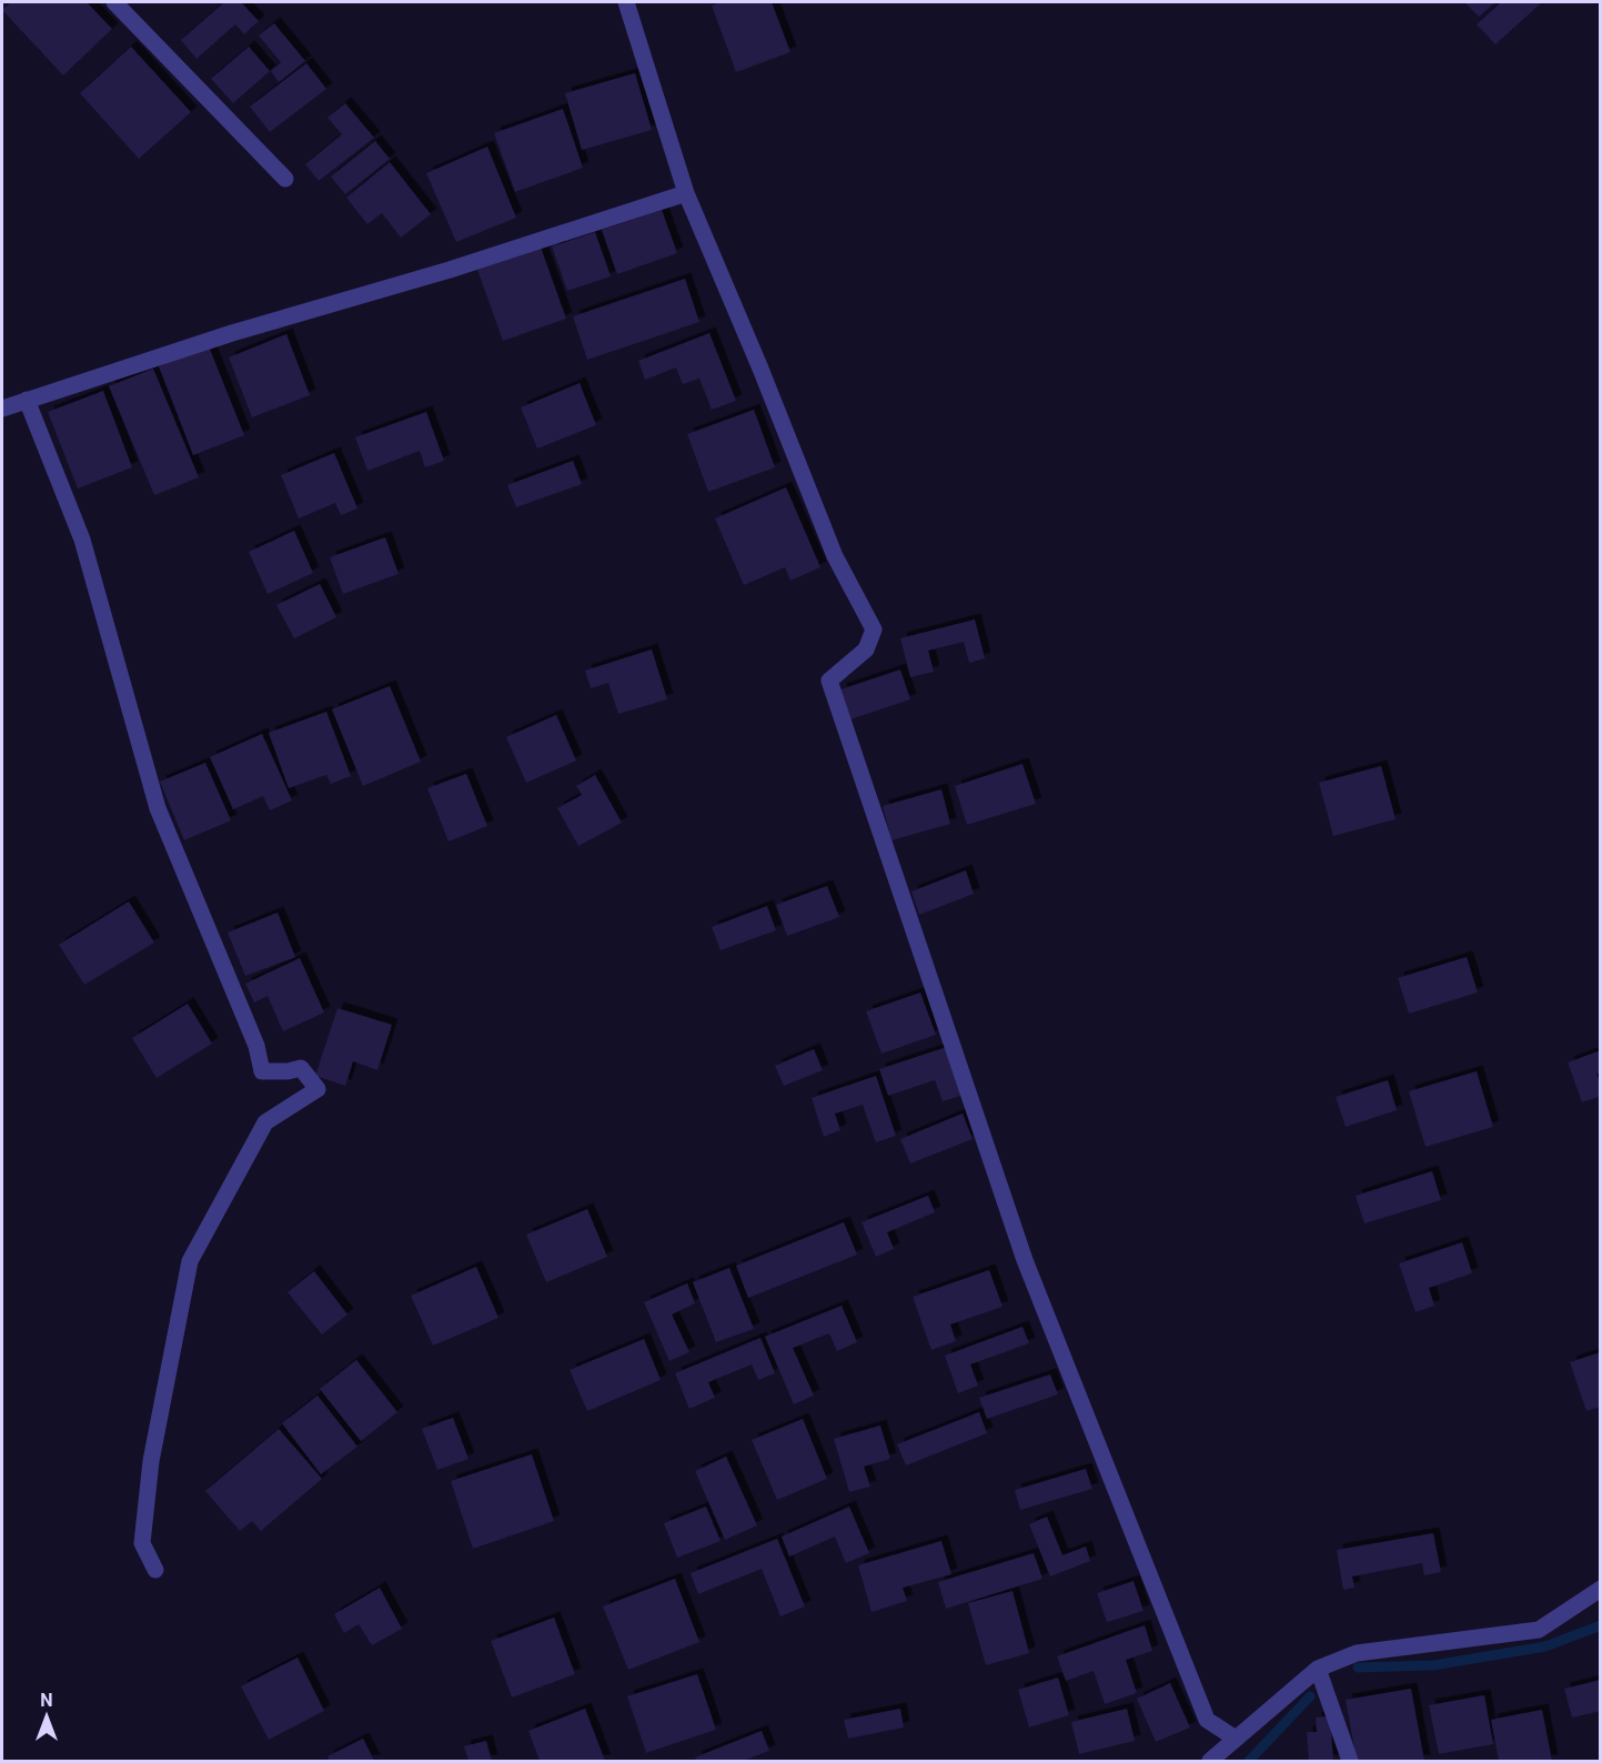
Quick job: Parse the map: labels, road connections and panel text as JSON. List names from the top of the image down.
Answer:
{
  "north": "top"
}
